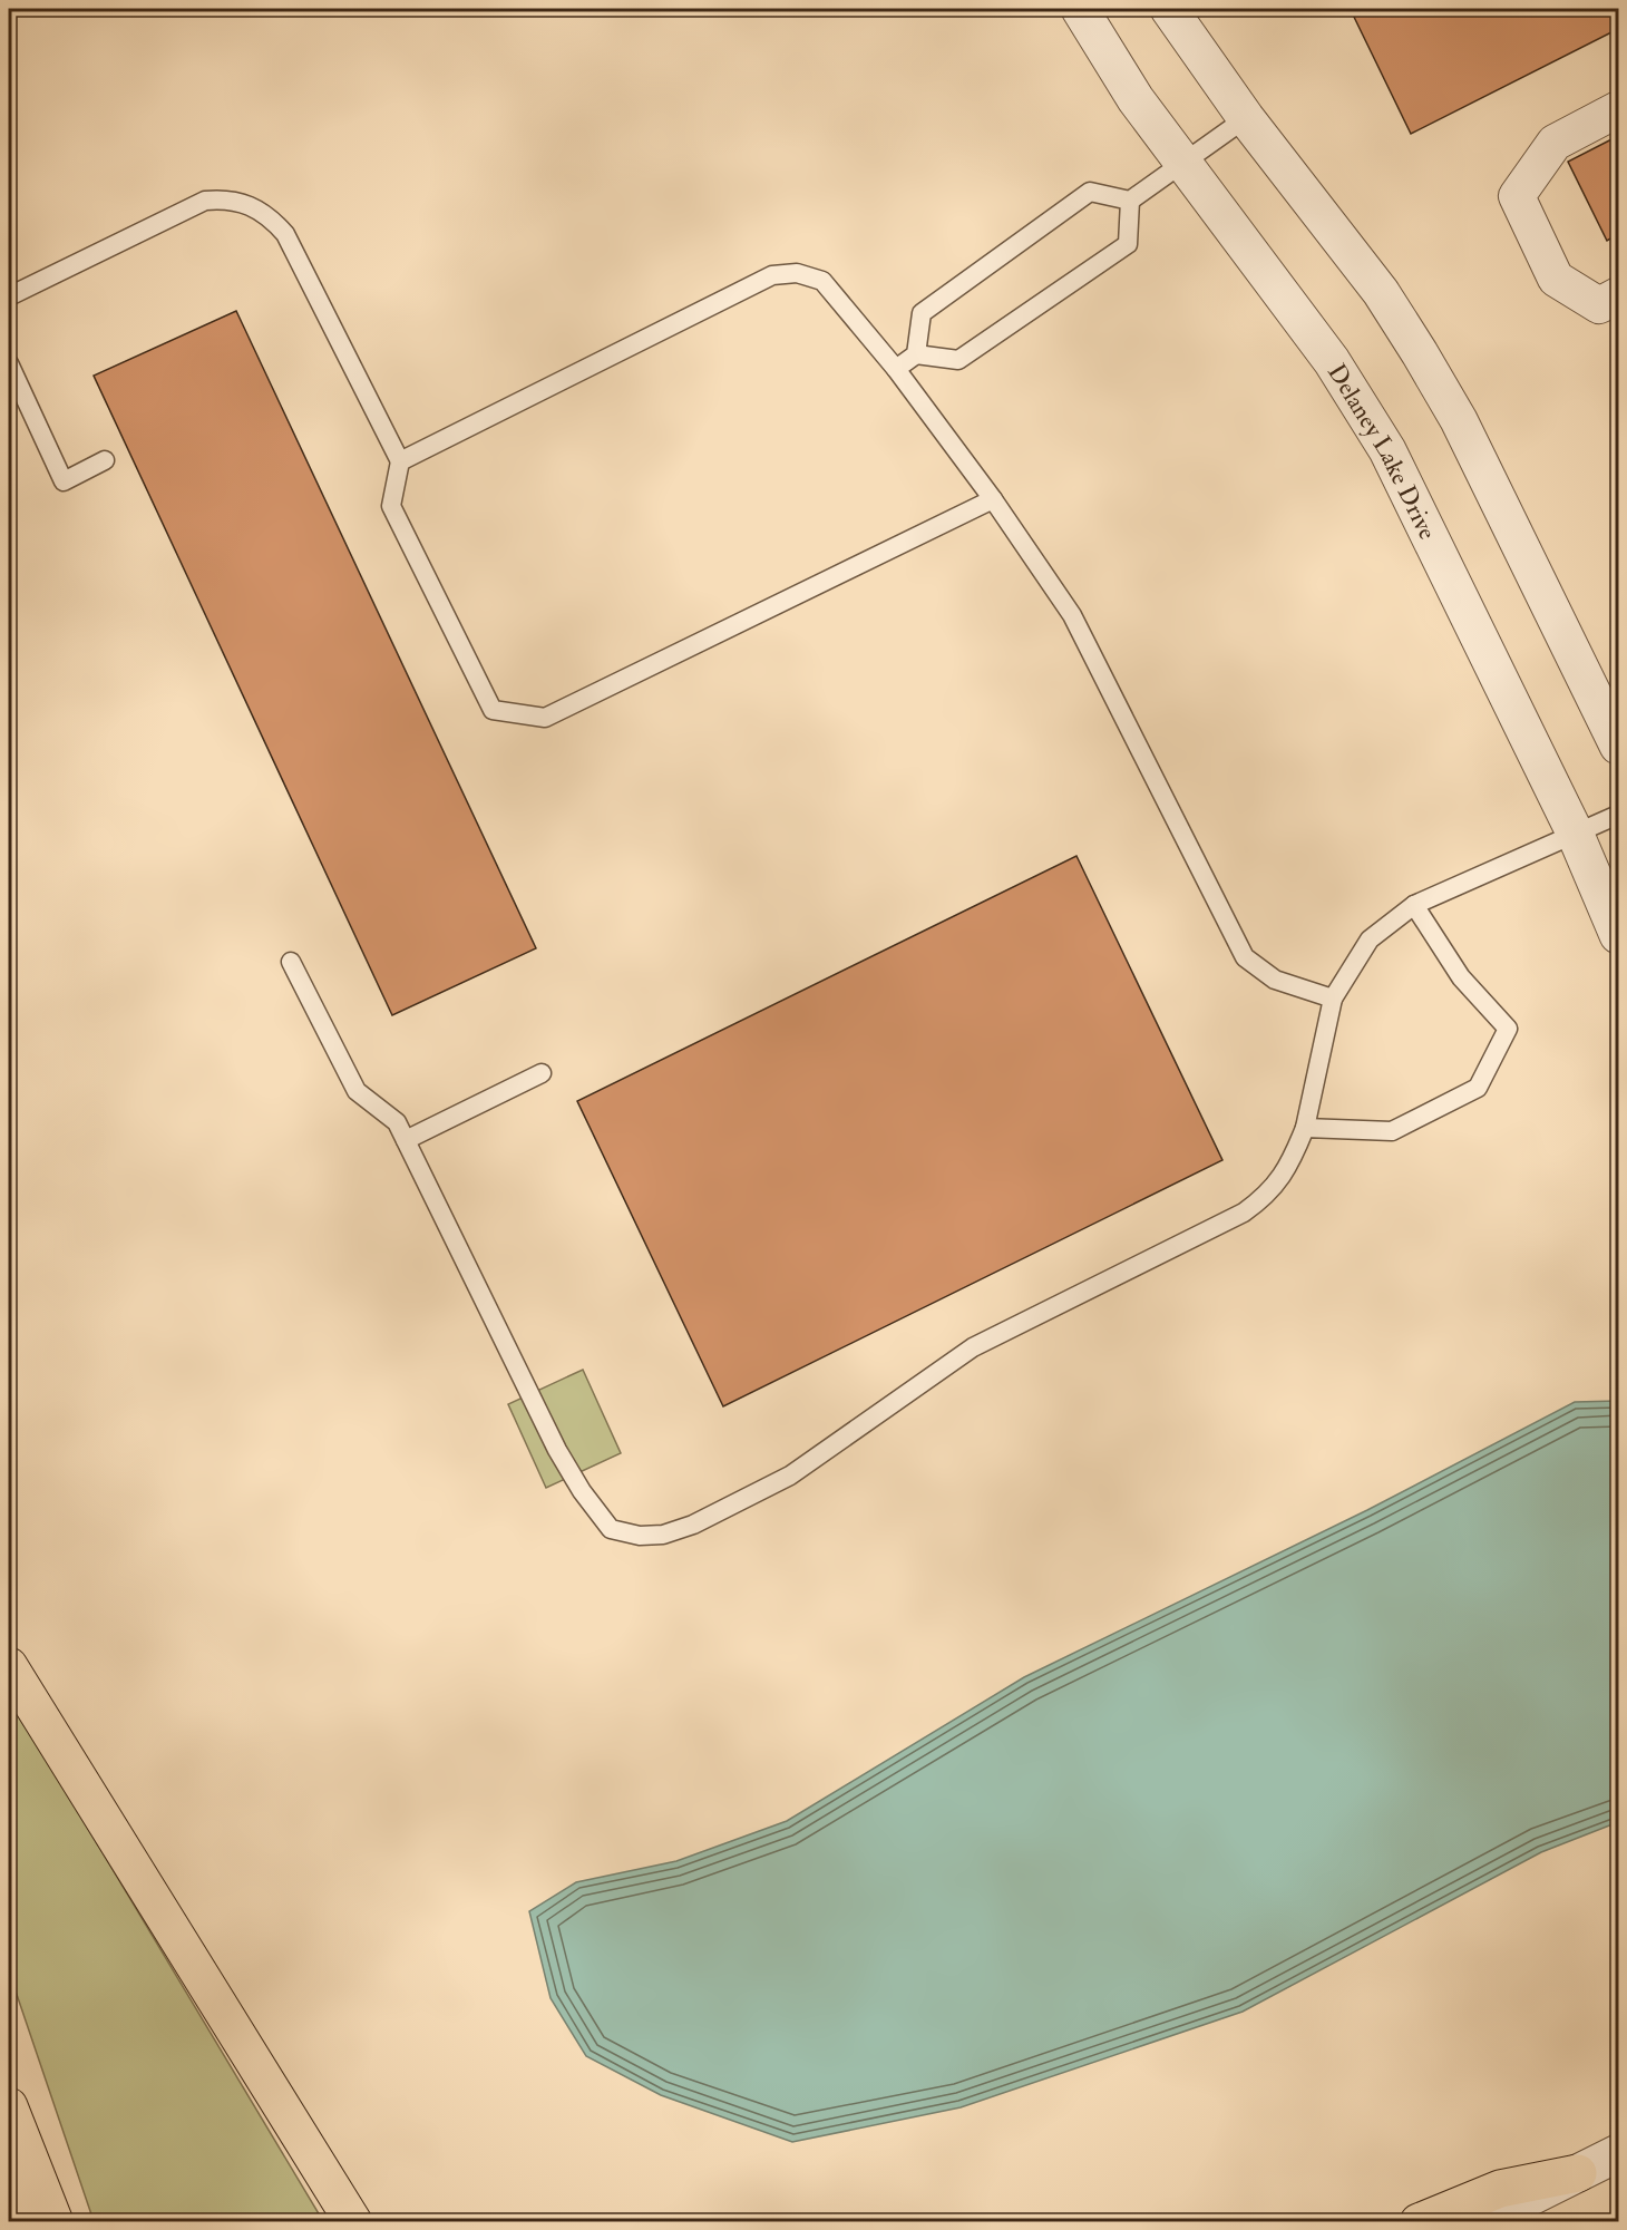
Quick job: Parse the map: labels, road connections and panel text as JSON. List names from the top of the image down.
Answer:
{
  "streets": {
    "street": ["Delaney Lake Drive"]
  }
}
